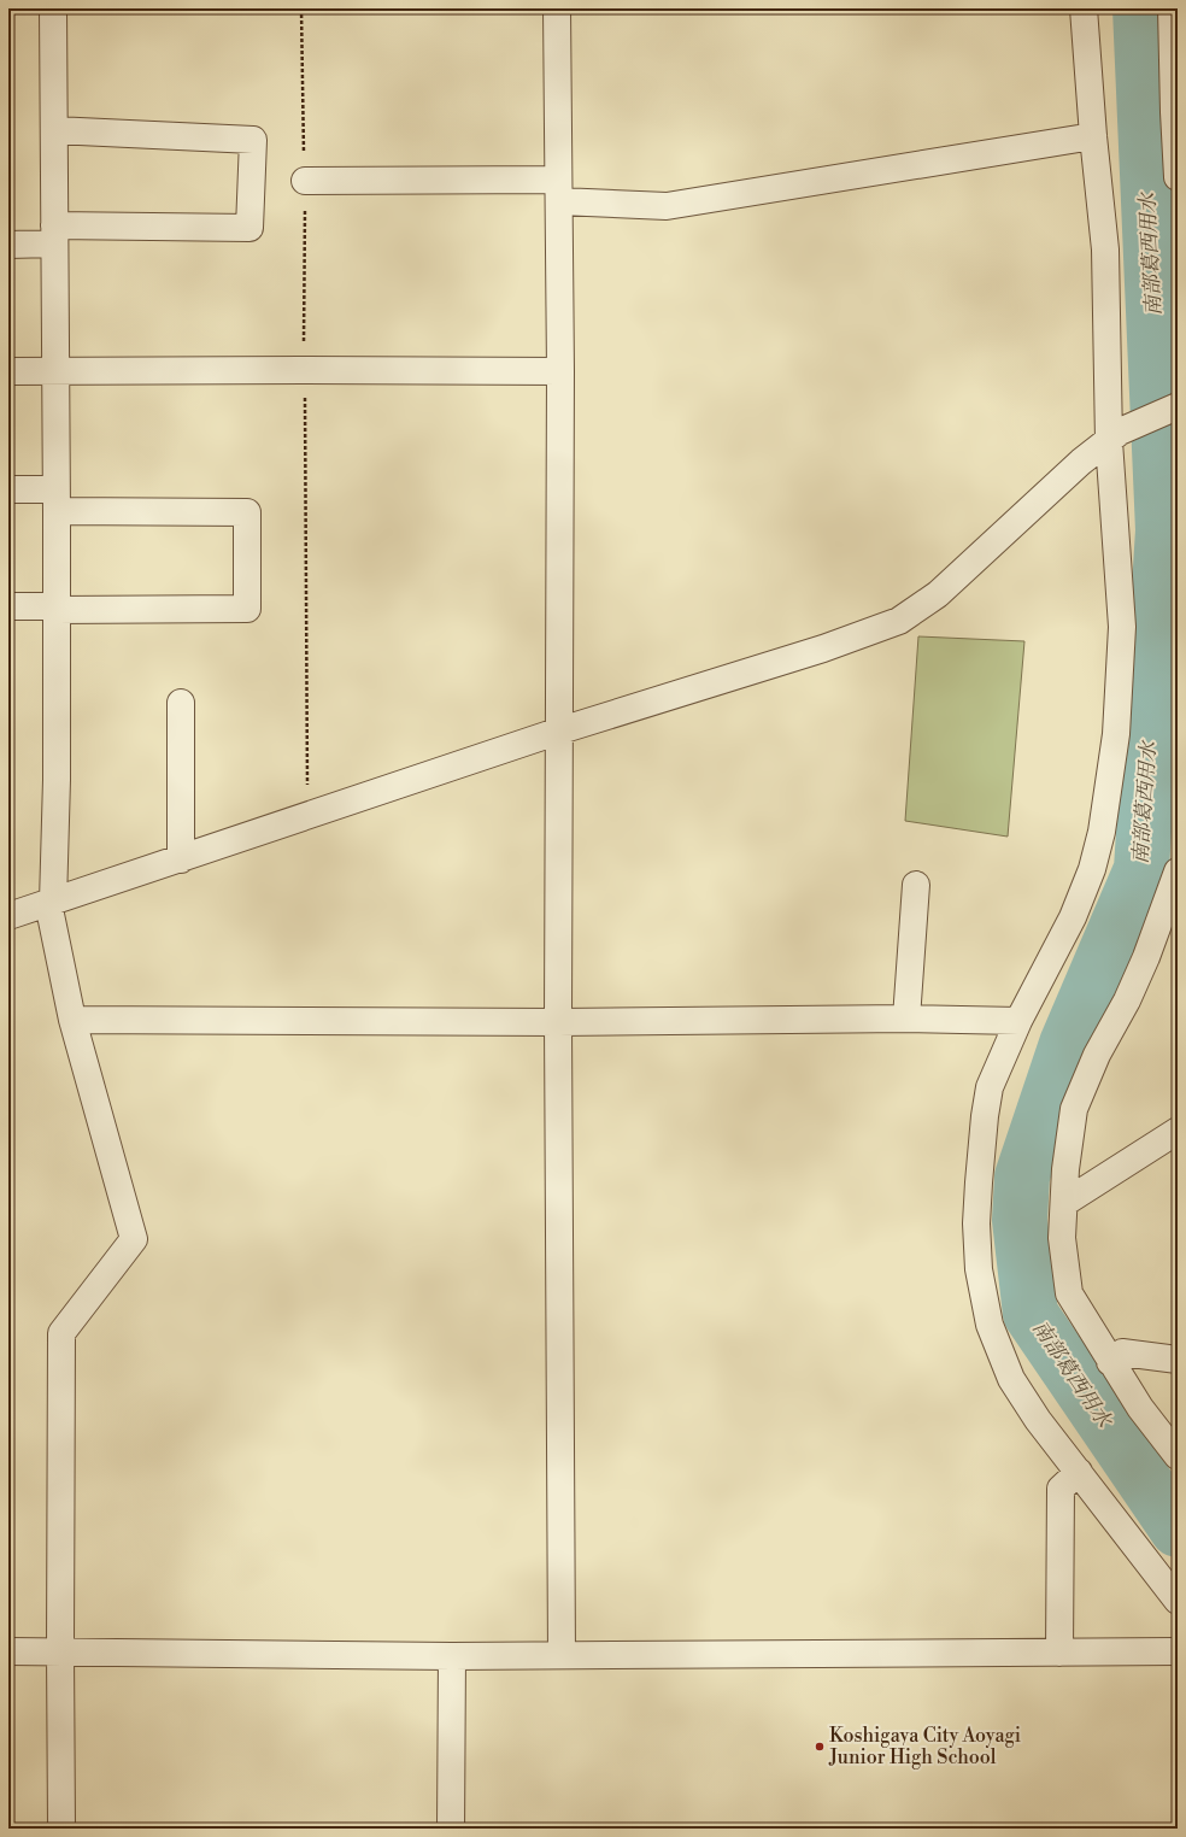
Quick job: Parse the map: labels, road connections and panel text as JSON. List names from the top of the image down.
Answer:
{
  "water": ["南部葛西用水"],
  "places": ["Koshigaya City Aoyagi Junior High School"]
}
